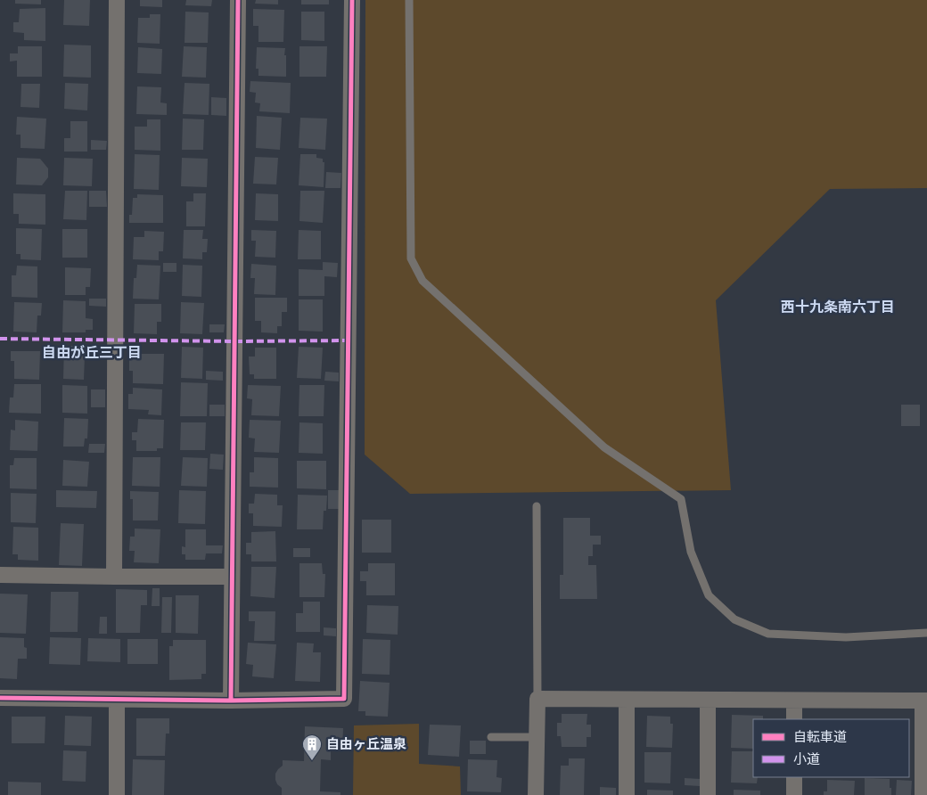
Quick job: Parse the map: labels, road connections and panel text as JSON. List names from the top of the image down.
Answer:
{
  "districts": ["西十九条南六丁目", "自由が丘三丁目"],
  "places": {
    "building": ["自由ヶ丘温泉"]
  },
  "legend": ["自転車道", "小道"]
}
